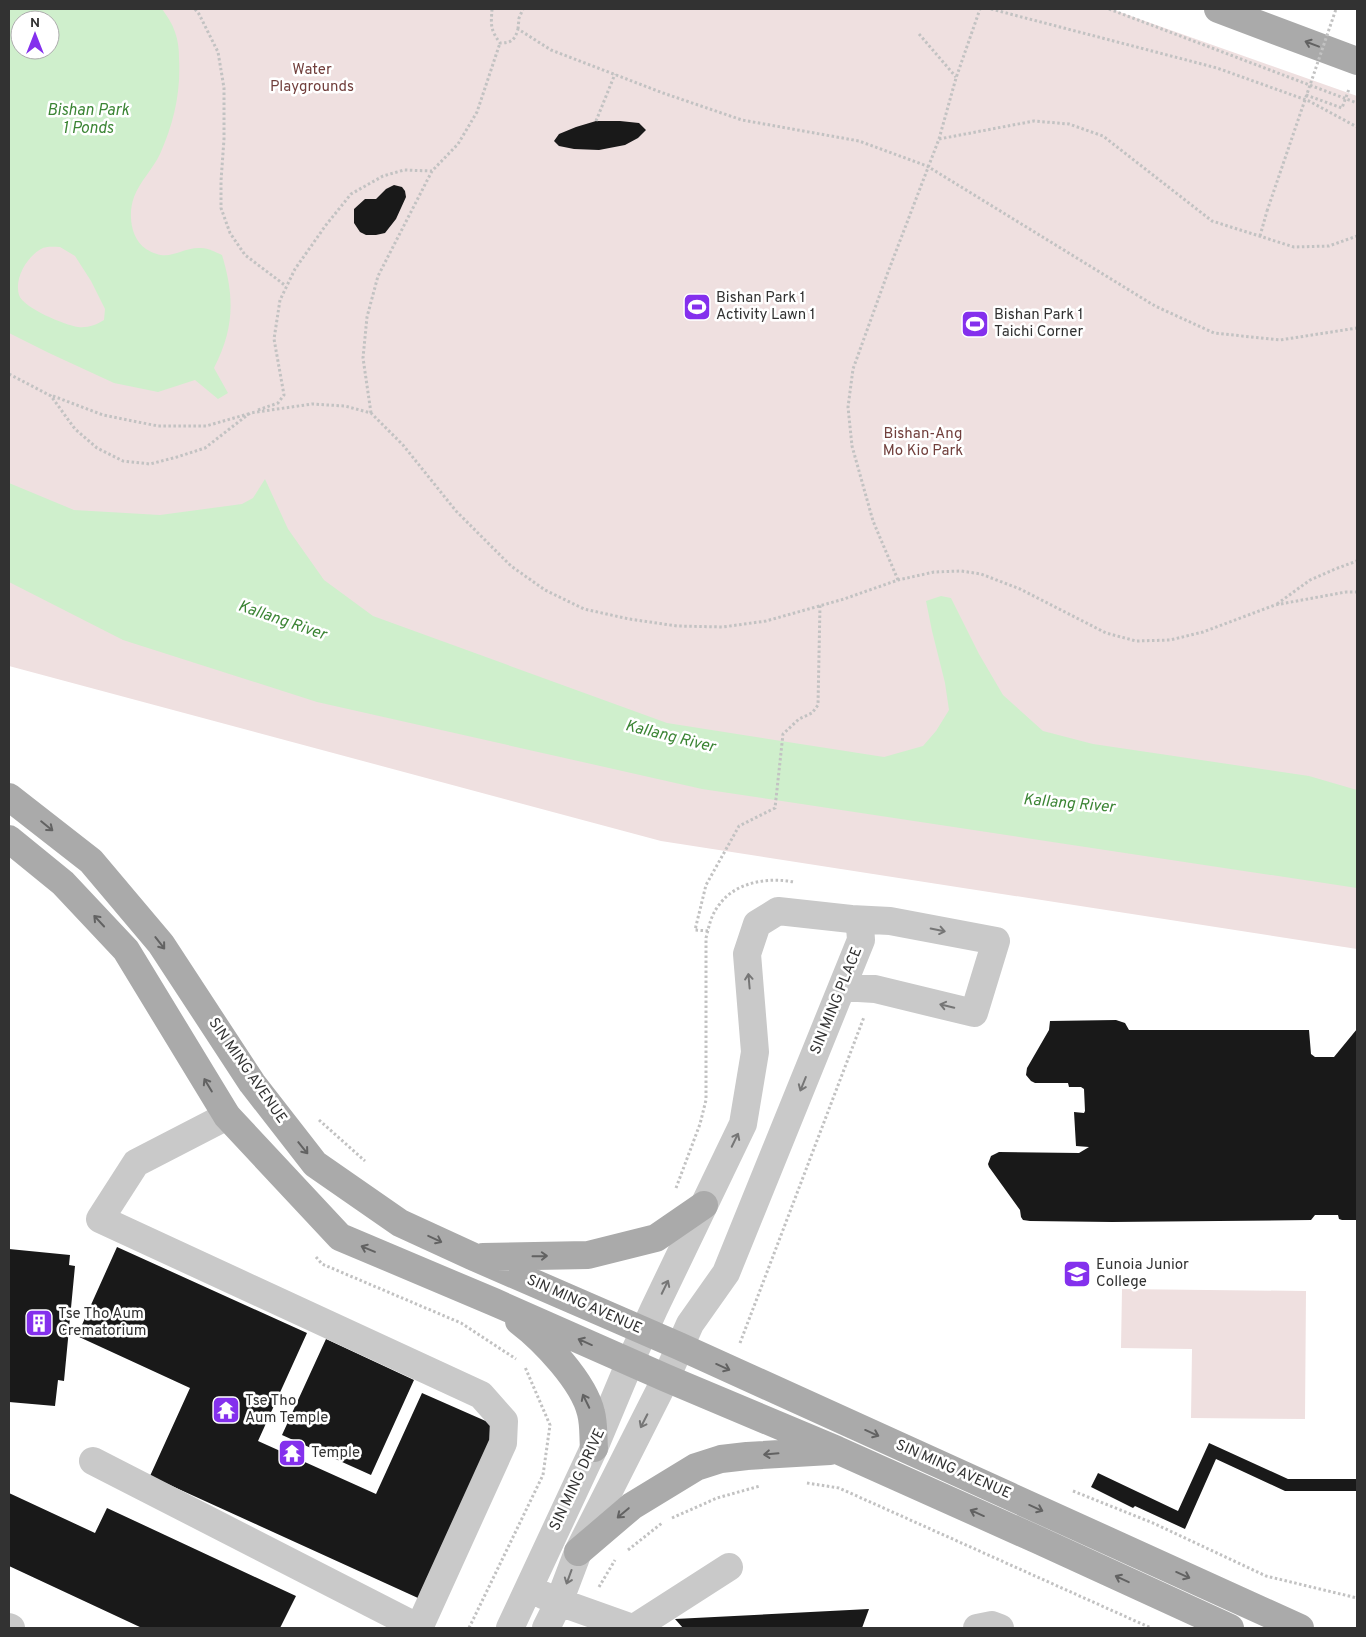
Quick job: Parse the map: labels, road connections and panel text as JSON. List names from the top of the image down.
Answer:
{
  "streets": {
    "main road": ["SIN MING AVENUE"],
    "street": ["SIN MING PLACE", "SIN MING DRIVE"]
  },
  "crossings": [
    ["SIN MING PLACE", "SIN MING AVENUE"],
    ["SIN MING PLACE", "SIN MING DRIVE"],
    ["SIN MING AVENUE", "SIN MING DRIVE"]
  ],
  "water": ["Bishan Park 1 Ponds", "Kallang River"],
  "parks": ["Water Playgrounds", "Bishan-Ang Mo Kio Park"],
  "places": {
    "sports": ["Bishan Park 1 Activity Lawn 1", "Bishan Park 1 Taichi Corner"],
    "school or university": ["Eunoia Junior College"],
    "building": ["Tse Tho Aum Crematorium"],
    "temple": ["Tse Tho Aum Temple", "Temple"]
  },
  "north": "top"
}
